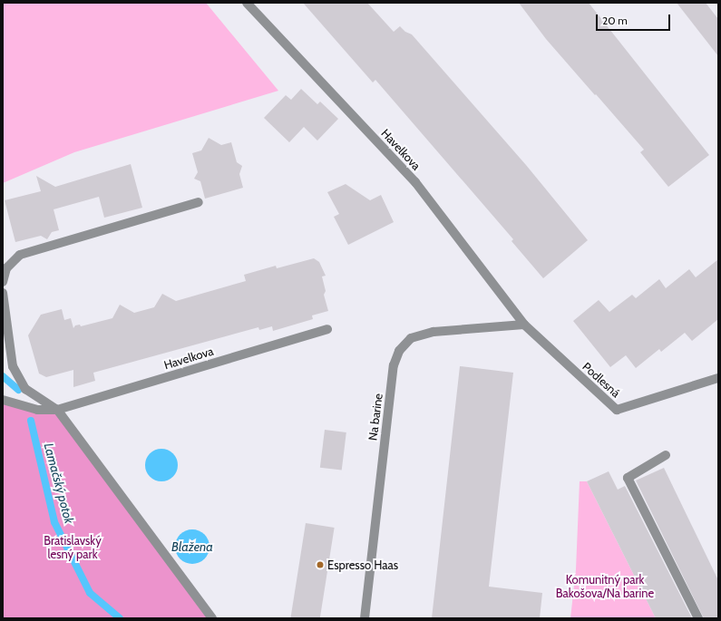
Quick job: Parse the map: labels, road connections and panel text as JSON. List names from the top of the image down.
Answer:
{
  "streets": {
    "street": ["Havelkova", "Podlesná", "Na barine"]
  },
  "crossings": [
    ["Havelkova", "Podlesná"],
    ["Havelkova", "Na barine"],
    ["Podlesná", "Na barine"]
  ],
  "water": ["Lamačský potok", "Blažena"],
  "parks": ["Bratislavský lesný park", "Komunitný park Bakošova/Na barine"],
  "places": ["Espresso Haas"],
  "scale_bar": "20 m"
}
